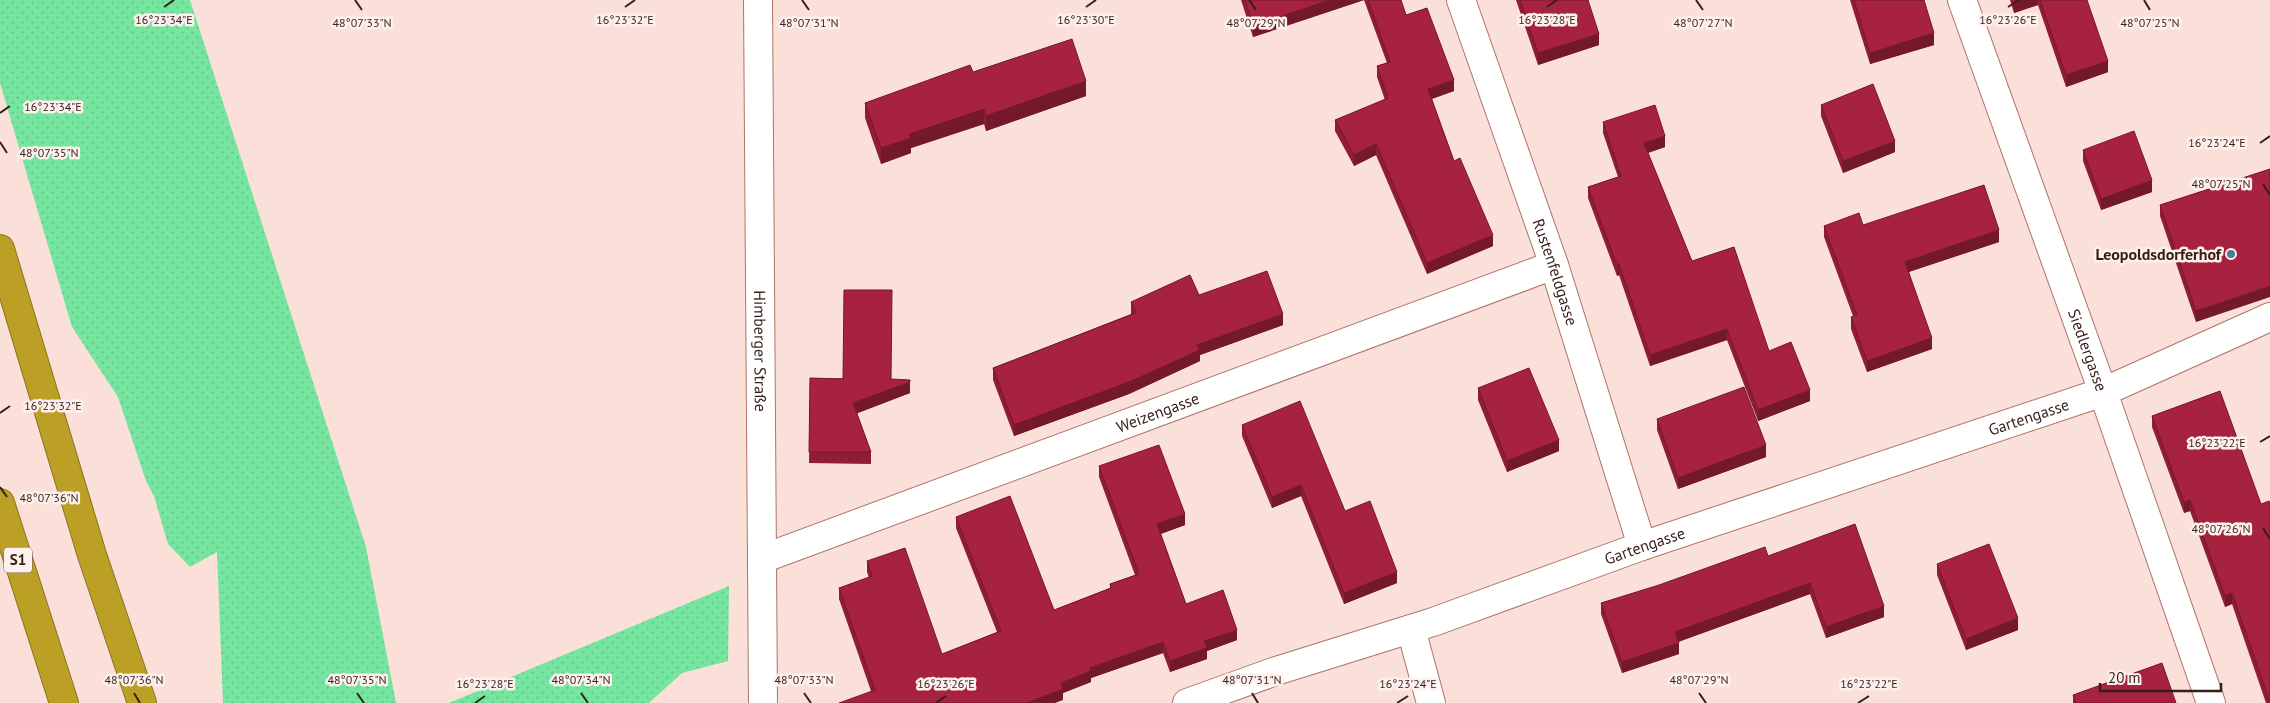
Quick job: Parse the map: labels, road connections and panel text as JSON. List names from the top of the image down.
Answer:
{
  "streets": {
    "highway": ["S1"],
    "street": [
      "Rustenfeldgasse",
      "Himberger Straße",
      "Siedlergasse",
      "Weizengasse",
      "Gartengasse"
    ]
  },
  "crossings": [
    ["Rustenfeldgasse", "Weizengasse"],
    ["Rustenfeldgasse", "Gartengasse"],
    ["Himberger Straße", "Weizengasse"],
    ["Siedlergasse", "Gartengasse"]
  ],
  "places": ["Leopoldsdorferhof"],
  "scale_bar": "20 m",
  "coordinates": [
    "16°23'28\"E",
    "16°23'34\"E",
    "16°23'32\"E",
    "16°23'30\"E",
    "16°23'26\"E",
    "48°07'33\"N",
    "48°07'31\"N",
    "48°07'29\"N",
    "48°07'27\"N",
    "48°07'25\"N",
    "16°23'24\"E",
    "48°07'35\"N",
    "16°23'22\"E",
    "48°07'36\"N",
    "48°07'26\"N",
    "48°07'34\"N"
  ]
}
